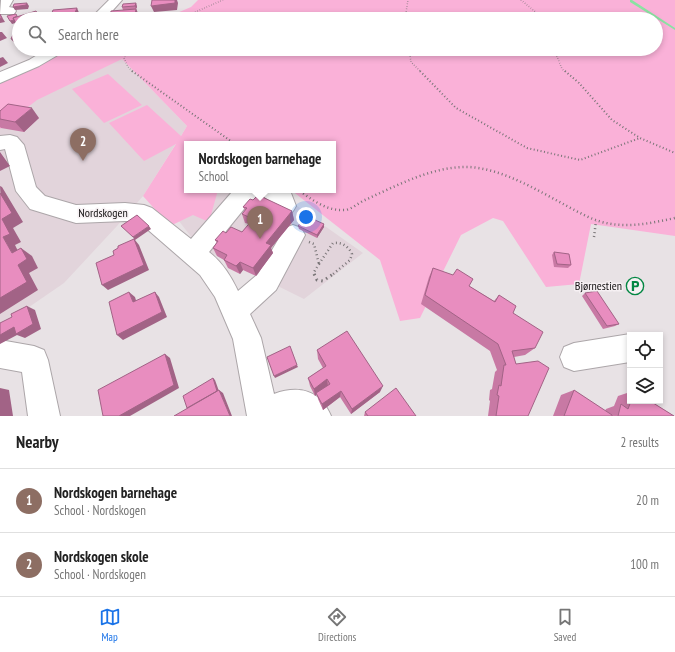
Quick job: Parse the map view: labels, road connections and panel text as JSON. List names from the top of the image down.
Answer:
{
  "streets": {
    "street": ["Nordskogen"]
  },
  "places": {
    "parking": ["Bjørnestien"]
  },
  "page": {
    "search": "Search here",
    "pins": ["2", "1"],
    "popup": ["Nordskogen barnehage", "School"],
    "heading": ["Nearby", "2 results"],
    "list": [
      {
        "mark": "1",
        "name": "Nordskogen barnehage",
        "note": "School · Nordskogen",
        "value": "20 m"
      },
      {
        "mark": "2",
        "name": "Nordskogen skole",
        "note": "School · Nordskogen",
        "value": "100 m"
      }
    ],
    "nav": ["Map", "Directions", "Saved"]
  }
}
